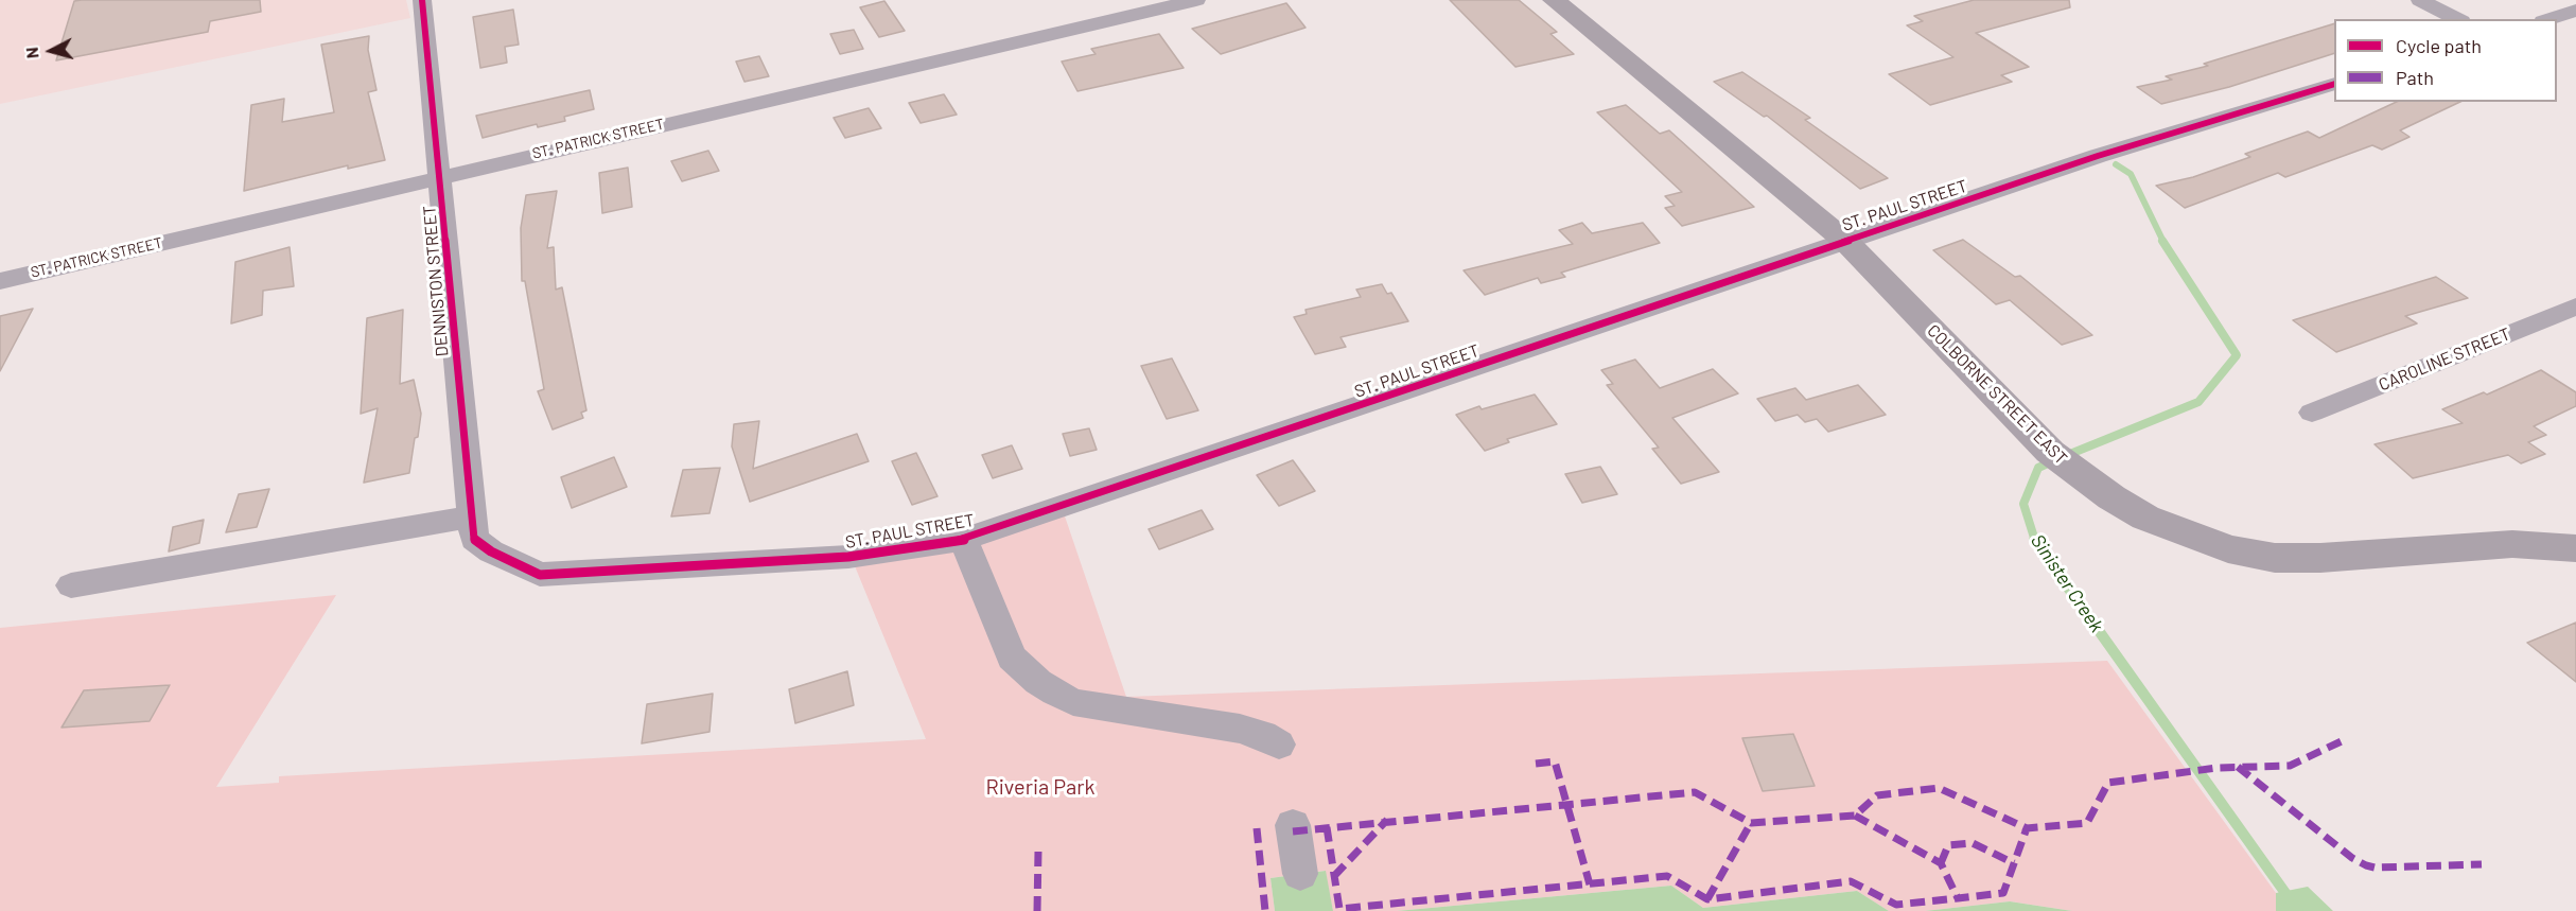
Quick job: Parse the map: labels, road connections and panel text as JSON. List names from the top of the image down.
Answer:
{
  "streets": {
    "main road": ["COLBORNE STREET EAST"],
    "street": [
      "ST. PATRICK STREET",
      "ST. PAUL STREET",
      "DENNISTON STREET",
      "CAROLINE STREET"
    ]
  },
  "crossings": [
    ["ST. PATRICK STREET", "DENNISTON STREET"],
    ["ST. PAUL STREET", "DENNISTON STREET"],
    ["ST. PAUL STREET", "COLBORNE STREET EAST"]
  ],
  "water": ["Sinister Creek"],
  "parks": ["Riveria Park"],
  "legend": ["Cycle path", "Path"],
  "north": "left"
}
